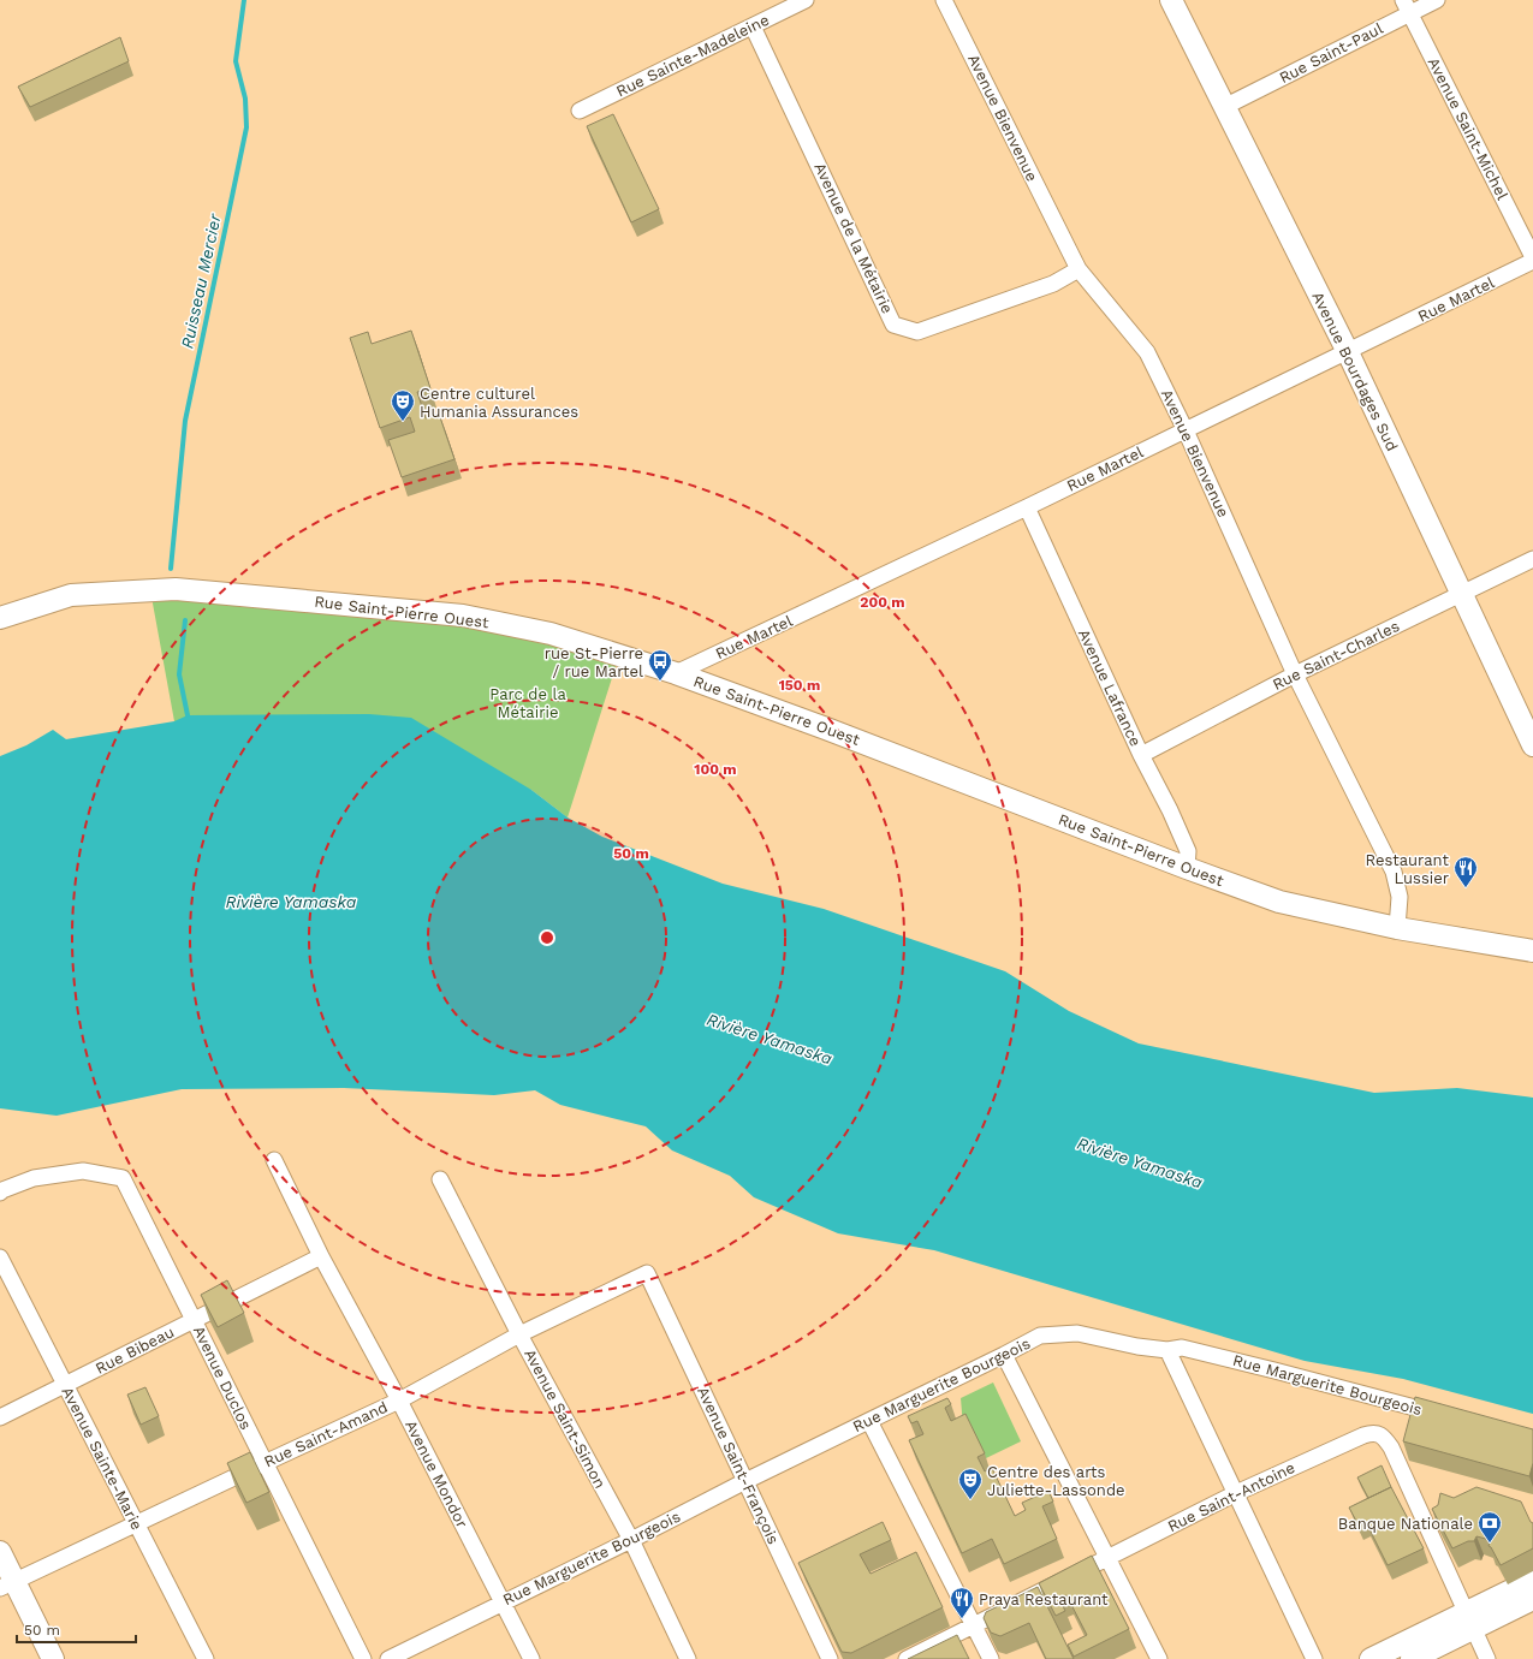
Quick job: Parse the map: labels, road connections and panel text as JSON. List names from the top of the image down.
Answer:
{
  "streets": {
    "street": [
      "Rue Saint-Paul",
      "Rue Sainte-Madeleine",
      "Avenue Bienvenue",
      "Avenue Saint-Michel",
      "Avenue de la Métairie",
      "Rue Martel",
      "Avenue Bourdages Sud",
      "Rue Saint-Pierre Ouest",
      "Rue Saint-Charles",
      "Avenue Lafrance",
      "Rue Bibeau",
      "Avenue Duclos",
      "Rue Marguerite Bourgeois",
      "Avenue Saint-Simon",
      "Rue Saint-Amand",
      "Avenue Sainte-Marie",
      "Avenue Saint-François",
      "Avenue Mondor",
      "Rue Saint-Antoine"
    ]
  },
  "crossings": [
    ["Rue Saint-Paul", "Avenue Saint-Michel"],
    ["Rue Saint-Paul", "Avenue Bourdages Sud"],
    ["Rue Sainte-Madeleine", "Avenue de la Métairie"],
    ["Avenue Bienvenue", "Avenue de la Métairie"],
    ["Avenue Bienvenue", "Rue Martel"],
    ["Avenue Bienvenue", "Rue Saint-Pierre Ouest"],
    ["Avenue Bienvenue", "Rue Saint-Charles"],
    ["Avenue Saint-Michel", "Rue Martel"],
    ["Rue Martel", "Avenue Bourdages Sud"],
    ["Rue Martel", "Rue Saint-Pierre Ouest"],
    ["Rue Martel", "Avenue Lafrance"],
    ["Avenue Bourdages Sud", "Rue Saint-Charles"],
    ["Rue Saint-Pierre Ouest", "Avenue Lafrance"],
    ["Rue Saint-Charles", "Avenue Lafrance"],
    ["Rue Bibeau", "Avenue Duclos"],
    ["Rue Bibeau", "Avenue Sainte-Marie"],
    ["Rue Bibeau", "Avenue Mondor"],
    ["Avenue Duclos", "Rue Saint-Amand"],
    ["Rue Marguerite Bourgeois", "Avenue Saint-Simon"],
    ["Rue Marguerite Bourgeois", "Avenue Saint-François"],
    ["Rue Marguerite Bourgeois", "Avenue Mondor"],
    ["Avenue Saint-Simon", "Rue Saint-Amand"],
    ["Rue Saint-Amand", "Avenue Sainte-Marie"],
    ["Rue Saint-Amand", "Avenue Saint-François"],
    ["Rue Saint-Amand", "Avenue Mondor"]
  ],
  "water": ["Ruisseau Mercier", "Rivière Yamaska"],
  "parks": ["Parc de la Métairie"],
  "places": {
    "theatre": ["Centre culturel Humania Assurances", "Centre des arts Juliette-Lassonde"],
    "bus stop": ["rue St-Pierre / rue Martel"],
    "restaurant": ["Restaurant Lussier", "Praya Restaurant"],
    "bank": ["Banque Nationale"]
  },
  "scale_bar": "50 m",
  "rings": [
    "200 m",
    "150 m",
    "100 m",
    "50 m"
  ]
}
